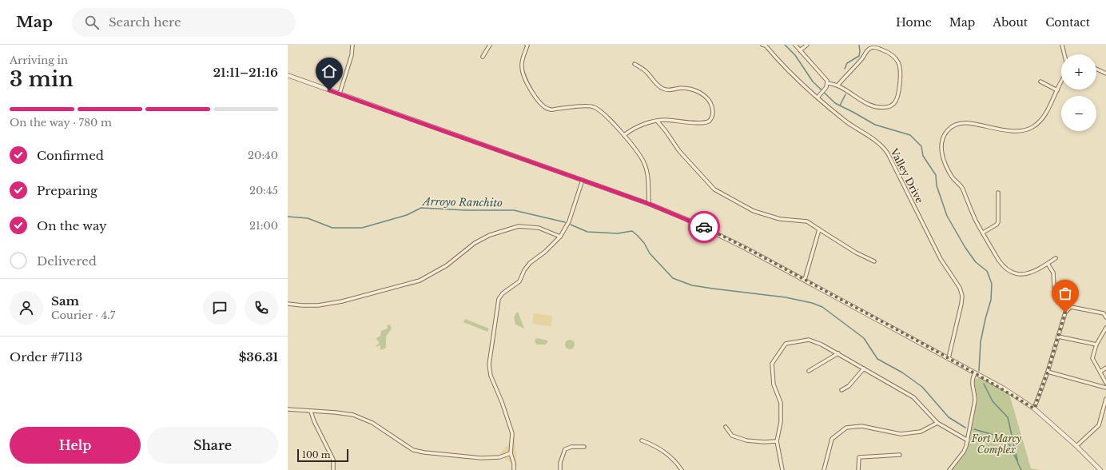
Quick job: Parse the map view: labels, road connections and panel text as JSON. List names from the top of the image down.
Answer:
{
  "streets": {
    "street": ["Valley Drive"]
  },
  "water": ["Arroyo Ranchito"],
  "parks": ["Fort Marcy Complex"],
  "scale_bar": "100 m",
  "page": {
    "header": "Map",
    "search": "Search here",
    "nav": [
      "Home",
      "Map",
      "About",
      "Contact"
    ],
    "heading": ["3 min", "Arriving in", "21:11–21:16"],
    "panel": [
      "Sam",
      "Courier · 4.7",
      "Order #7113",
      "$36.31"
    ],
    "map_buttons": ["+", "−"],
    "bar": "On the way · 780 m",
    "list": [
      ["Confirmed", "20:40"],
      ["Preparing", "20:45"],
      ["On the way", "21:00"],
      "Delivered"
    ],
    "buttons": ["Help", "Share"],
    "scale": "100 m"
  }
}
